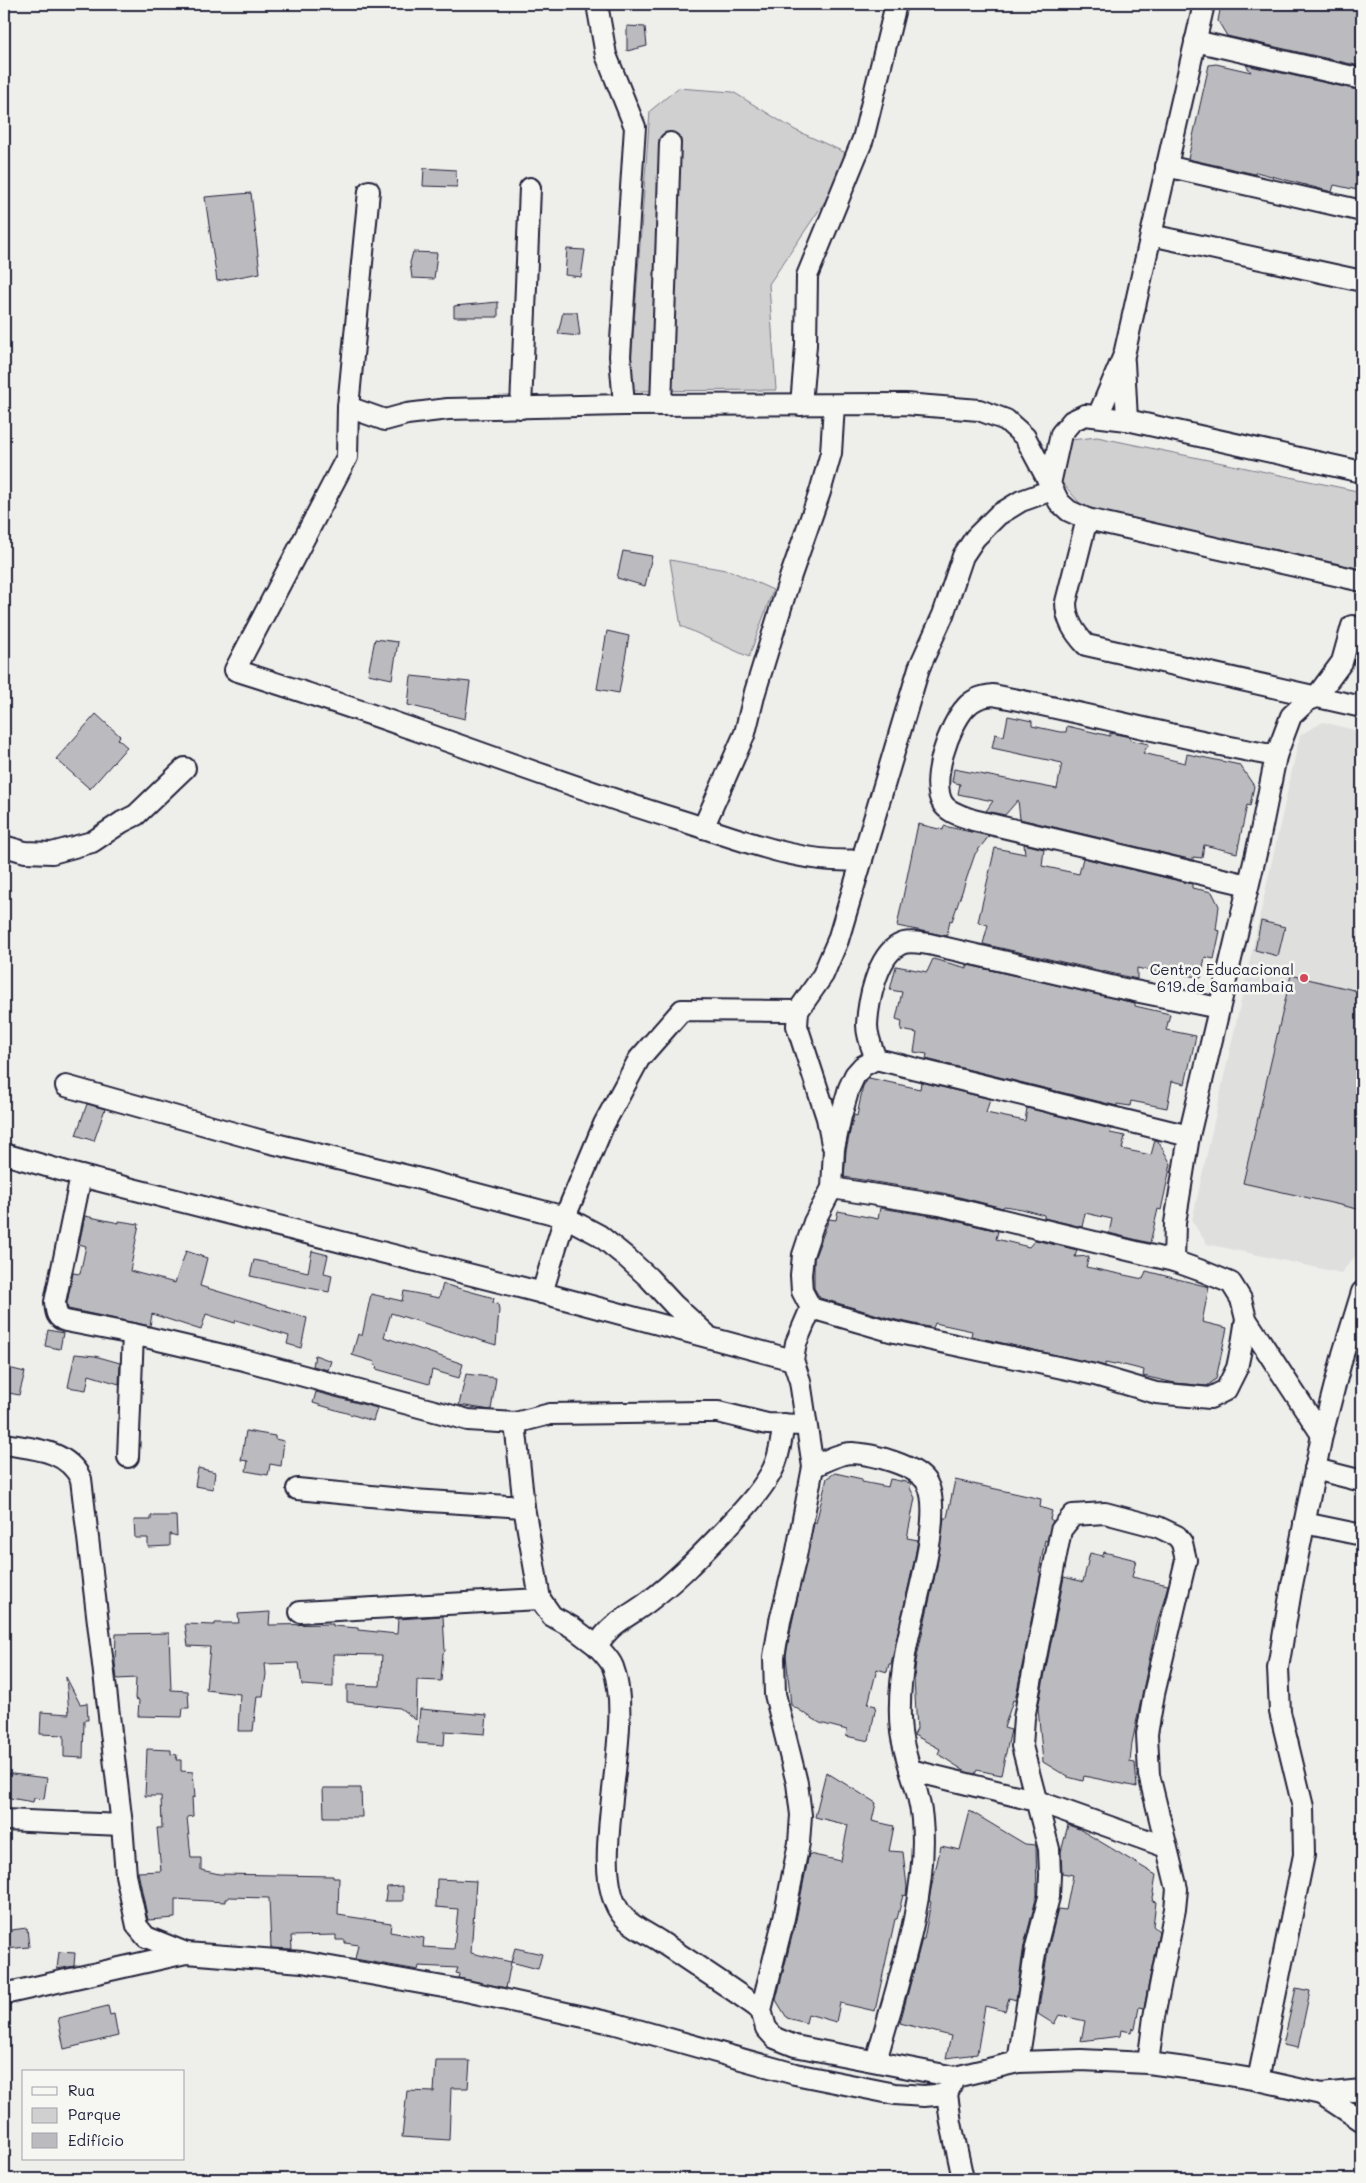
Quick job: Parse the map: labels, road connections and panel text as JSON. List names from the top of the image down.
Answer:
{
  "places": ["Centro Educacional 619 de Samambaia"],
  "legend": ["Rua", "Parque", "Edifício"]
}
